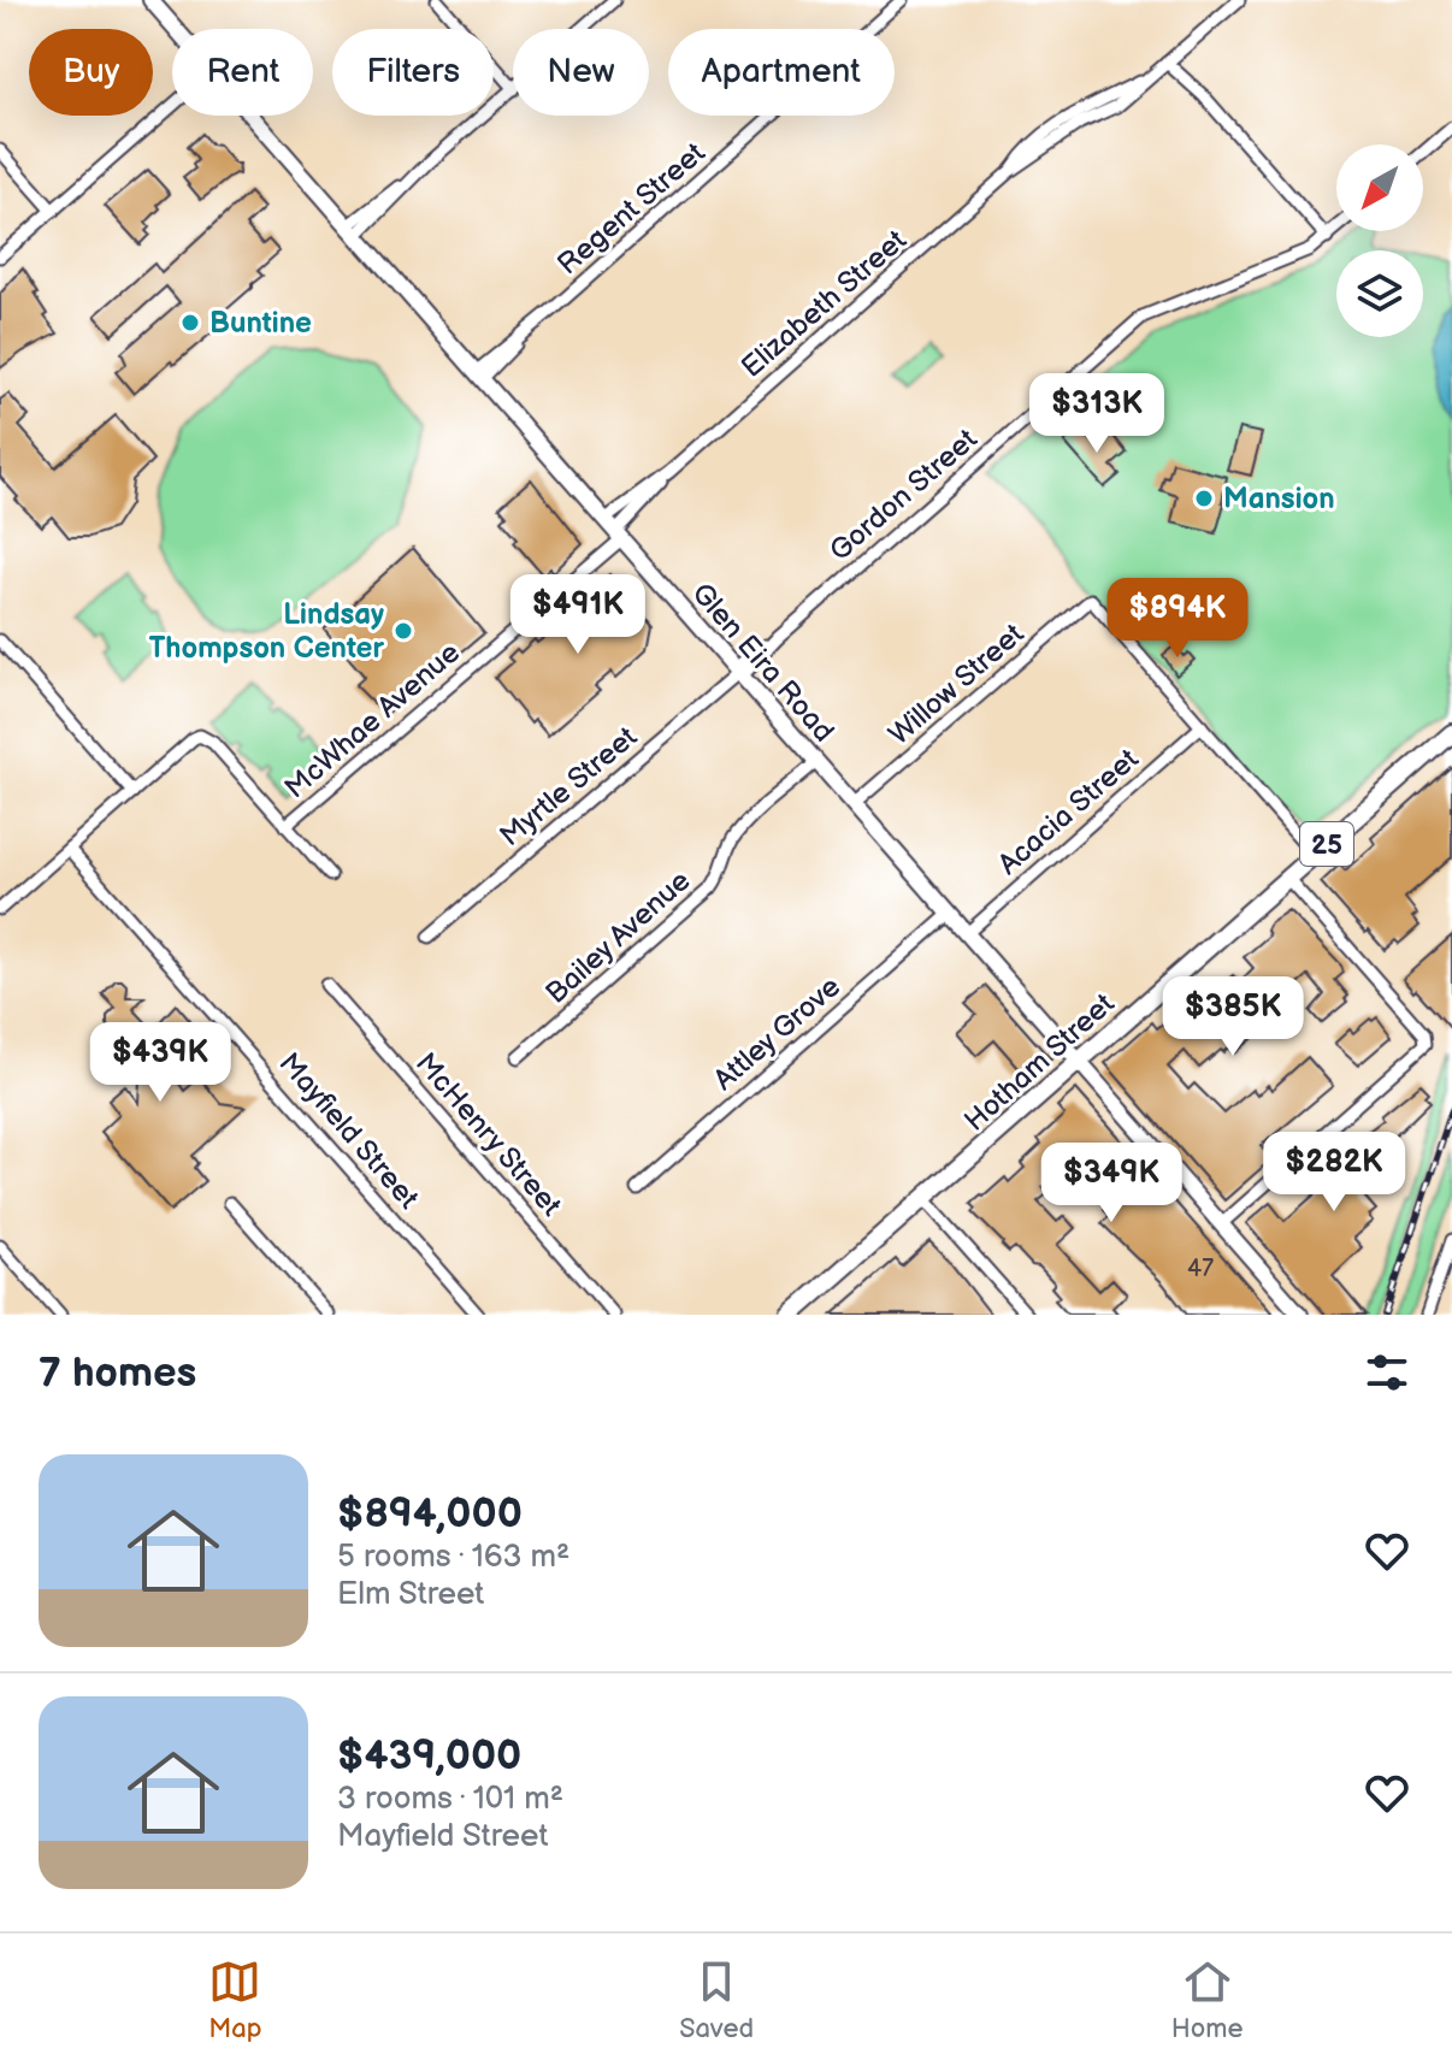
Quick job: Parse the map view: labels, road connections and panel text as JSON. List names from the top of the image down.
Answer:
{
  "streets": {
    "main road": ["Glen Eira Road", "25", "Hotham Street"],
    "street": [
      "Regent Street",
      "Elizabeth Street",
      "Gordon Street",
      "Willow Street",
      "McWhae Avenue",
      "Myrtle Street",
      "Acacia Street",
      "Bailey Avenue",
      "Attley Grove",
      "Mayfield Street",
      "McHenry Street"
    ]
  },
  "crossings": [
    ["Regent Street", "Glen Eira Road"],
    ["Elizabeth Street", "Glen Eira Road"],
    ["Elizabeth Street", "McWhae Avenue"],
    ["Gordon Street", "Glen Eira Road"],
    ["Gordon Street", "Myrtle Street"],
    ["Glen Eira Road", "Willow Street"],
    ["Glen Eira Road", "McWhae Avenue"],
    ["Glen Eira Road", "Myrtle Street"],
    ["Glen Eira Road", "Acacia Street"],
    ["Glen Eira Road", "Bailey Avenue"],
    ["Glen Eira Road", "Attley Grove"],
    ["Glen Eira Road", "Hotham Street"],
    ["Willow Street", "Acacia Street"]
  ],
  "places": ["Buntine", "Mansion", "Lindsay Thompson Center"],
  "house_numbers": ["47"],
  "north": "bottom left",
  "page": {
    "chip": [
      "Buy",
      "Rent",
      "Filters",
      "New",
      "Apartment"
    ],
    "price": [
      "$313K",
      "$491K",
      "$894K",
      "$385K",
      "$439K",
      "$282K",
      "$349K"
    ],
    "heading": "7 homes",
    "list": [
      {
        "name": "$894,000",
        "note": "5 rooms · 163 m² · Elm Street"
      },
      {
        "name": "$439,000",
        "note": "3 rooms · 101 m² · Mayfield Street"
      }
    ],
    "tabs": ["Map", "Saved", "Home"]
  }
}
